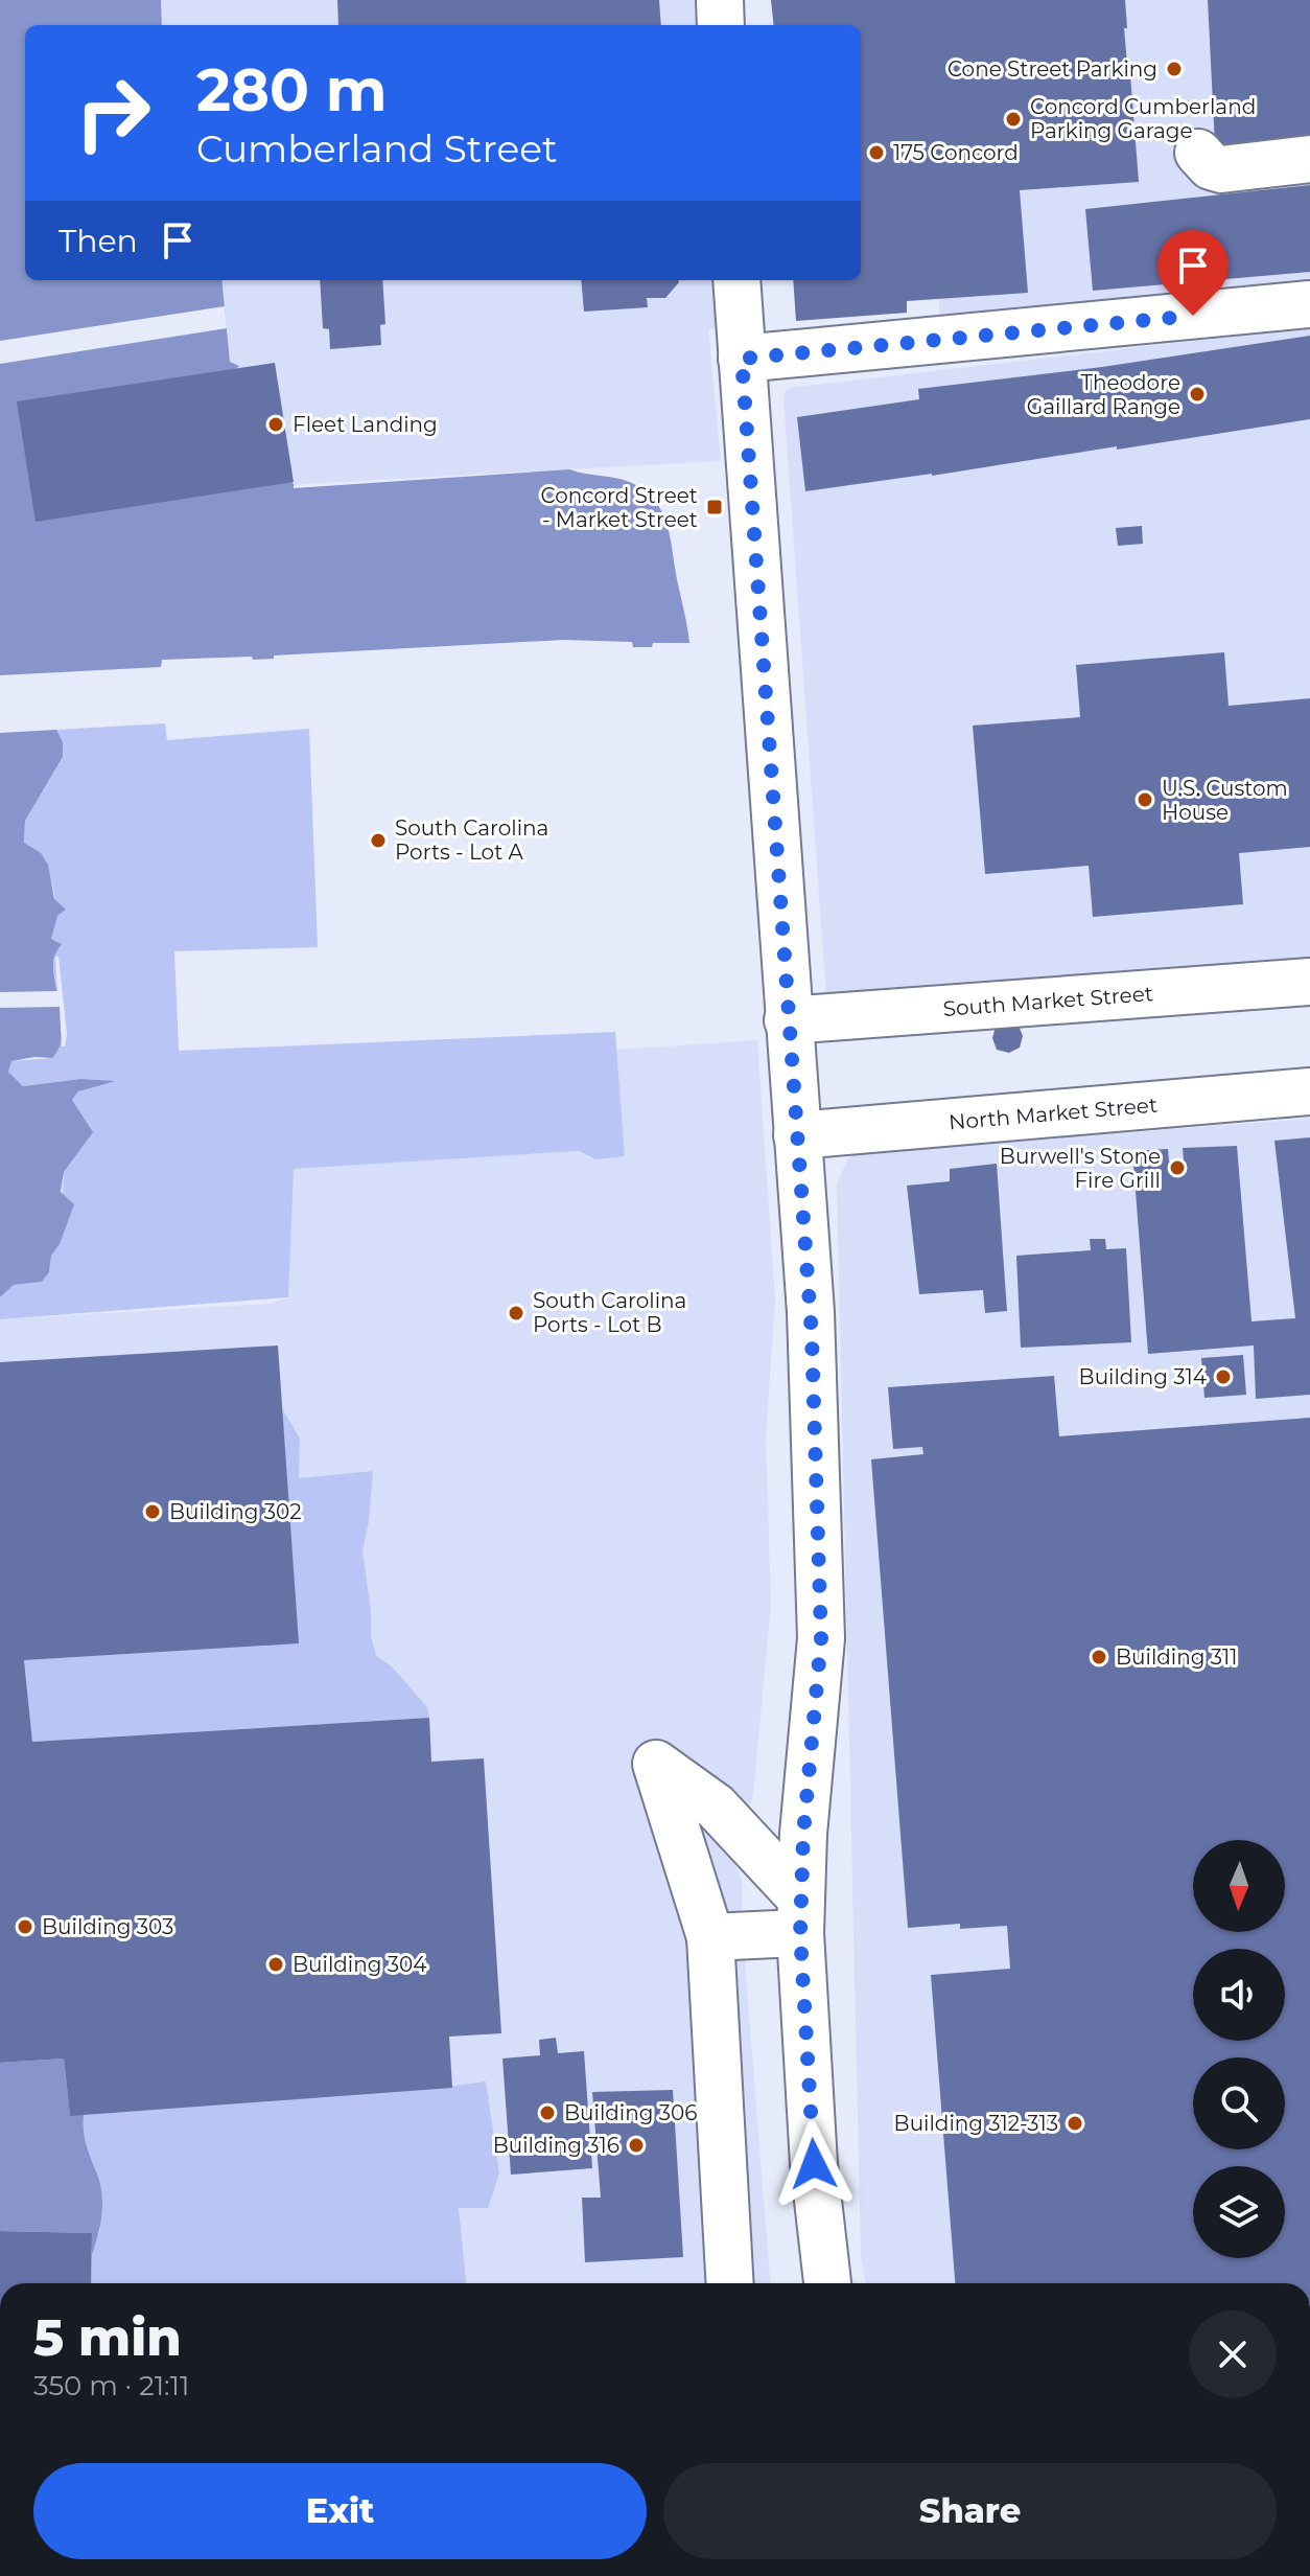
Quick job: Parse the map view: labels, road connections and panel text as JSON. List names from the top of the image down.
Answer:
{
  "streets": {
    "street": ["South Market Street", "North Market Street"]
  },
  "places": {
    "other": [
      "Cone Street Parking",
      "Concord Cumberland Parking Garage",
      "175 Concord",
      "Theodore Gaillard Range",
      "Fleet Landing",
      "U.S. Custom House",
      "South Carolina Ports - Lot A",
      "Burwell's Stone Fire Grill",
      "South Carolina Ports - Lot B",
      "Building 314",
      "Building 302",
      "Building 311",
      "Building 303",
      "Building 304",
      "Building 306",
      "Building 312-313",
      "Building 316"
    ],
    "transit": ["Concord Street - Market Street"]
  },
  "north": "bottom",
  "page": {
    "turn": ["280 m", "Cumberland Street"],
    "then": "Then",
    "heading": ["5 min", "350 m · 21:11"],
    "buttons": ["Exit", "Share"]
  }
}
